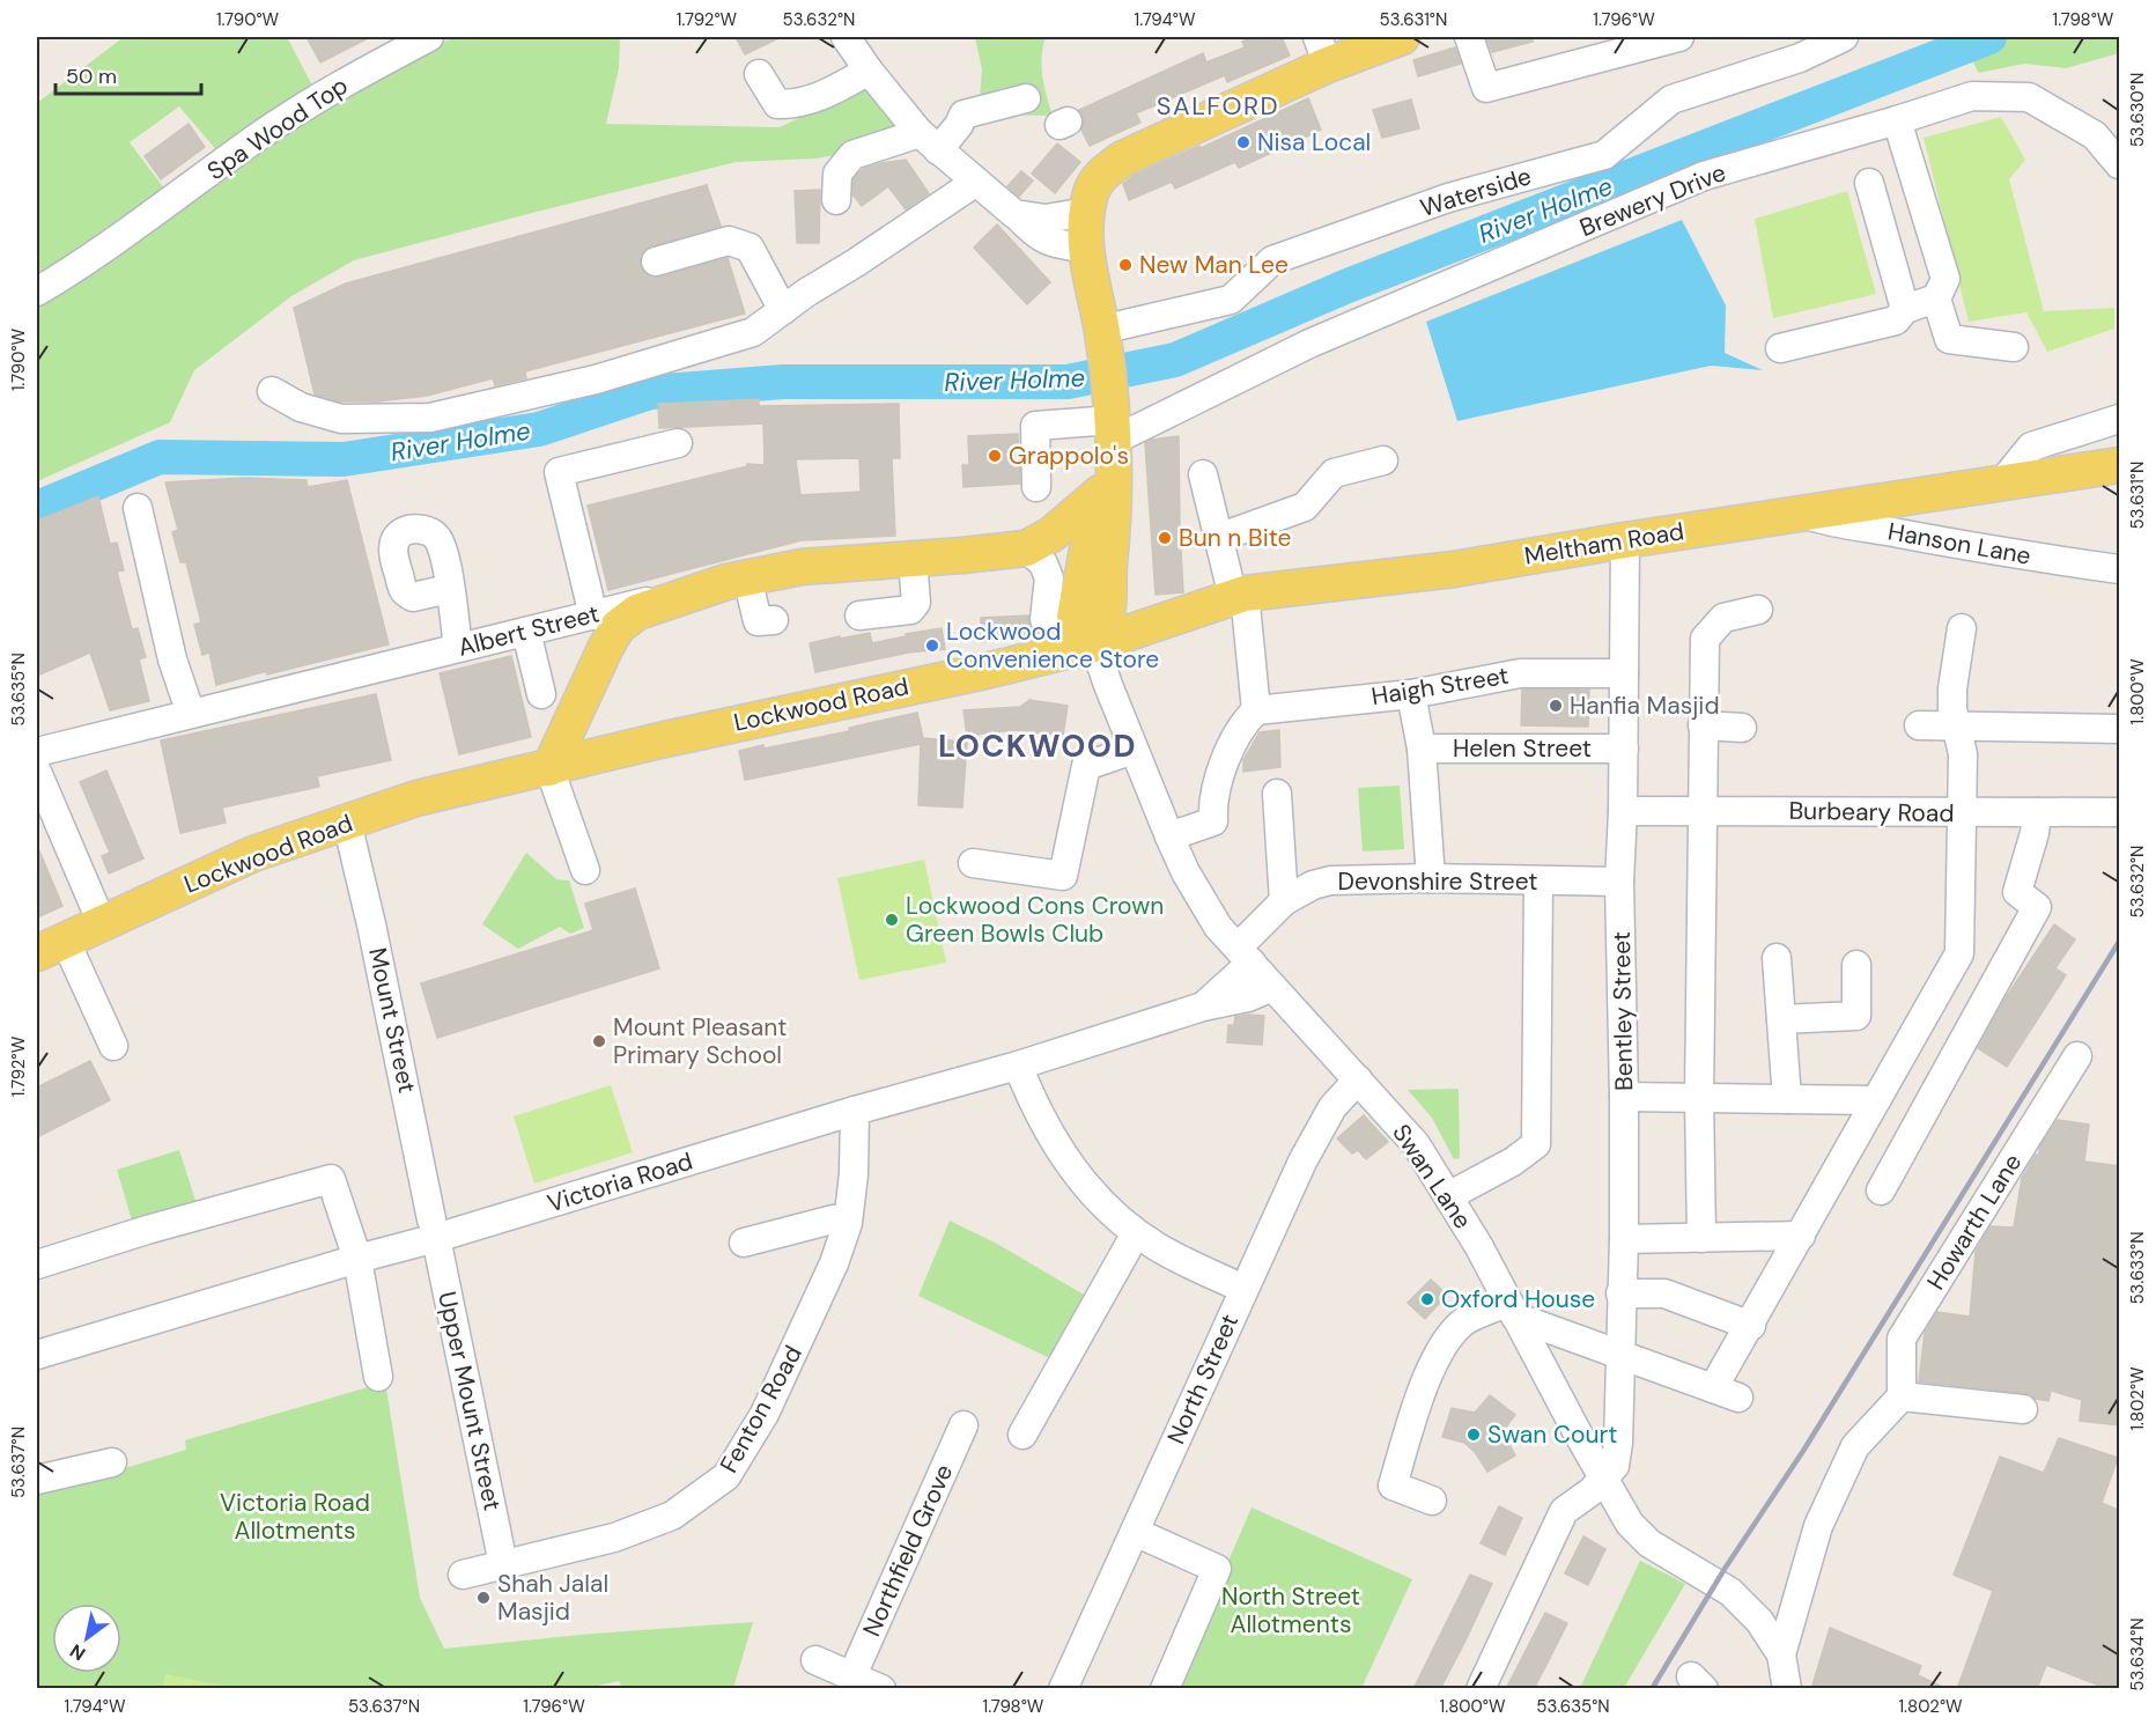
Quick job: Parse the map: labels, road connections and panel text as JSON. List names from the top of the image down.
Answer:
{
  "streets": {
    "main road": ["Meltham Road", "Albert Street", "Lockwood Road"],
    "street": [
      "Spa Wood Top",
      "Waterside",
      "Brewery Drive",
      "Hanson Lane",
      "Haigh Street",
      "Helen Street",
      "Burbeary Road",
      "Devonshire Street",
      "Bentley Street",
      "Mount Street",
      "Swan Lane",
      "Victoria Road",
      "Howarth Lane",
      "North Street",
      "Upper Mount Street",
      "Fenton Road",
      "Northfield Grove"
    ]
  },
  "crossings": [
    ["Brewery Drive", "Albert Street"],
    ["Meltham Road", "Hanson Lane"],
    ["Meltham Road", "Lockwood Road"],
    ["Meltham Road", "Bentley Street"],
    ["Meltham Road", "Swan Lane"],
    ["Haigh Street", "Bentley Street"],
    ["Lockwood Road", "Mount Street"],
    ["Lockwood Road", "Swan Lane"],
    ["Helen Street", "Bentley Street"],
    ["Burbeary Road", "Bentley Street"],
    ["Devonshire Street", "Bentley Street"],
    ["Devonshire Street", "Swan Lane"],
    ["Devonshire Street", "Victoria Road"],
    ["Bentley Street", "Swan Lane"],
    ["Mount Street", "Victoria Road"],
    ["Mount Street", "Upper Mount Street"],
    ["Swan Lane", "Victoria Road"],
    ["Swan Lane", "North Street"],
    ["Victoria Road", "Upper Mount Street"],
    ["Victoria Road", "Fenton Road"],
    ["Upper Mount Street", "Fenton Road"]
  ],
  "districts": ["SALFORD", "LOCKWOOD"],
  "water": ["River Holme"],
  "parks": ["Victoria Road Allotments", "North Street Allotments"],
  "places": [
    "Nisa Local",
    "New Man Lee",
    "Grappolo's",
    "Bun n Bite",
    "Lockwood Convenience Store",
    "Hanfia Masjid",
    "Lockwood Cons Crown Green Bowls Club",
    "Mount Pleasant Primary School",
    "Oxford House",
    "Swan Court",
    "Shah Jalal Masjid"
  ],
  "scale_bar": "50 m",
  "north": "bottom left",
  "coordinates": [
    "1.790°W",
    "1.792°W",
    "53.632°N",
    "1.794°W",
    "53.631°N",
    "1.796°W",
    "1.798°W",
    "53.630°N",
    "53.635°N",
    "1.800°W",
    "53.633°N",
    "1.802°W",
    "53.637°N",
    "53.634°N"
  ]
}
